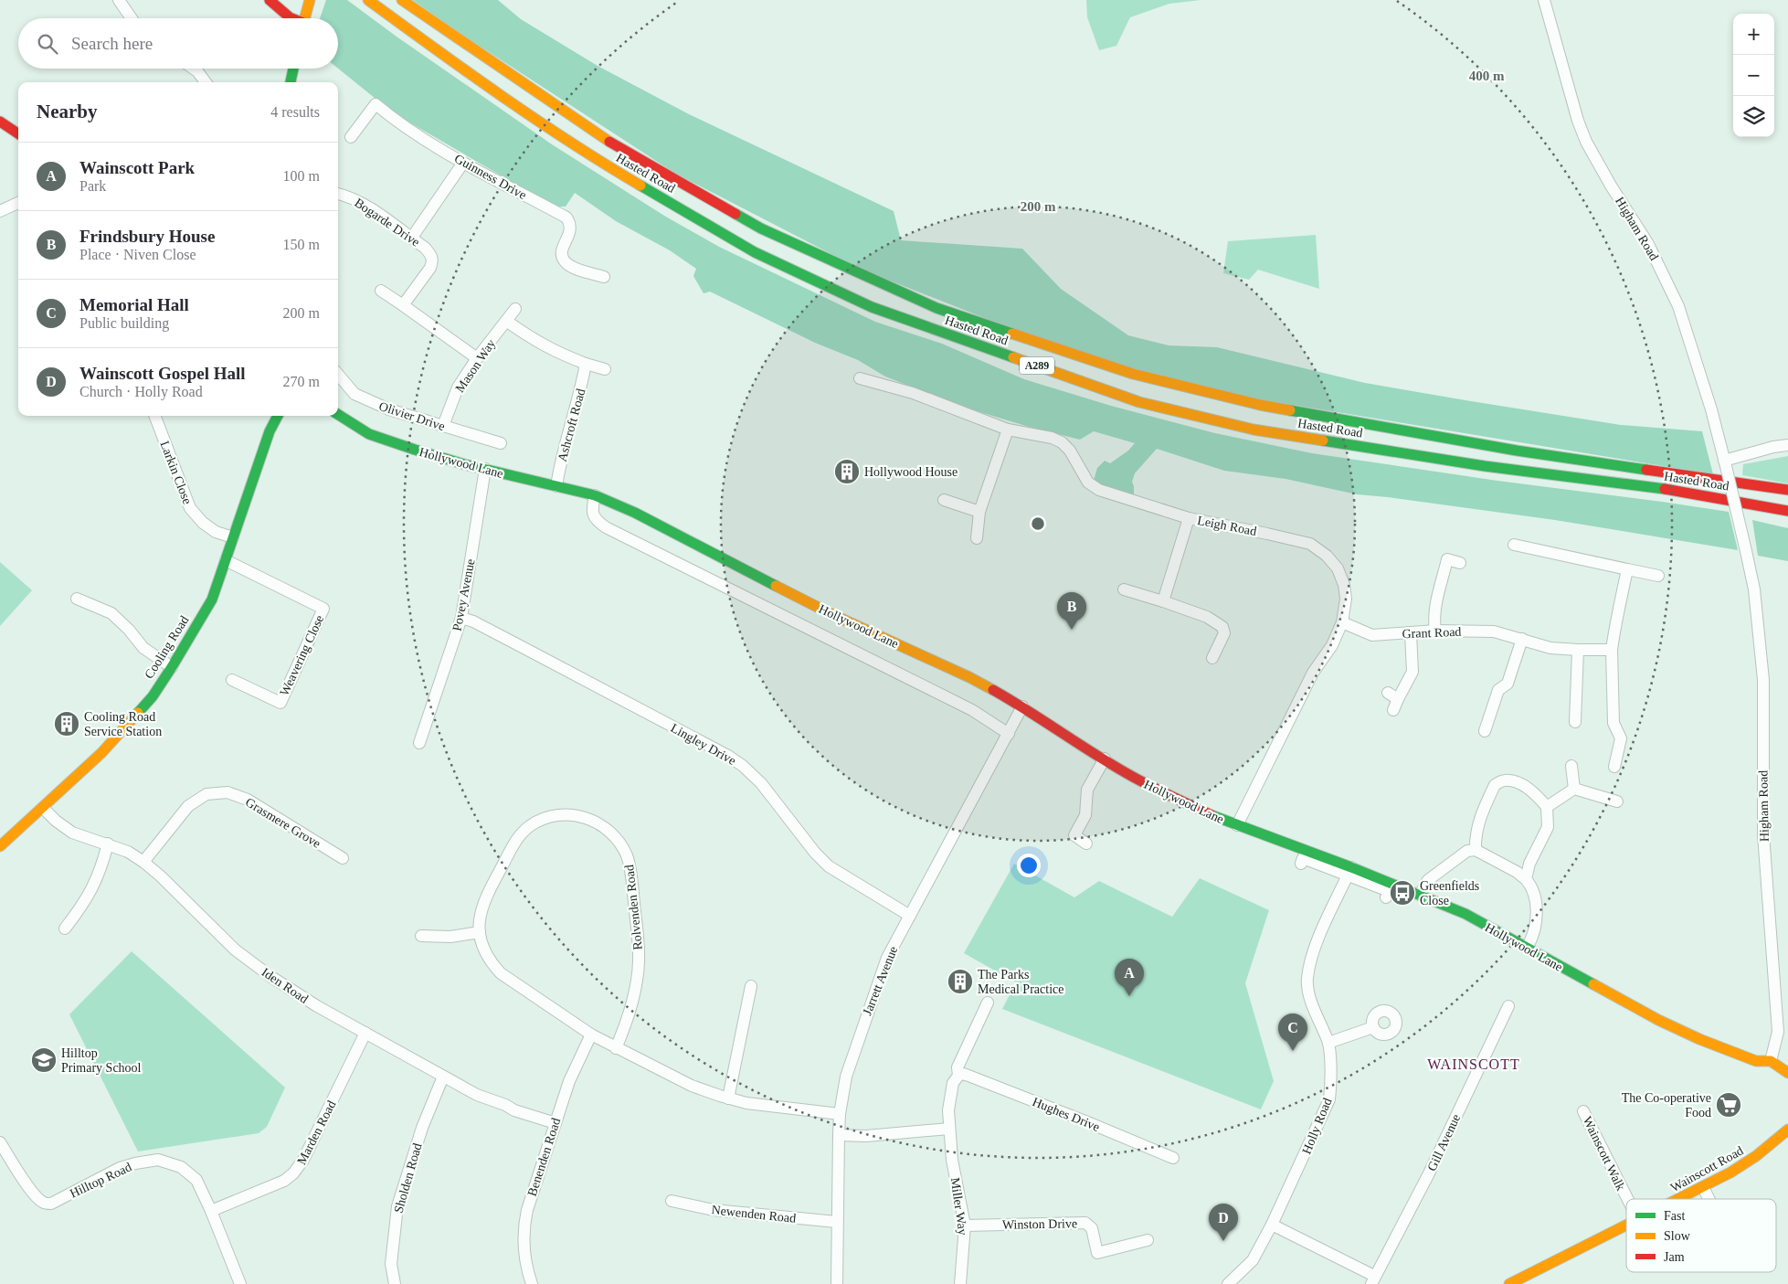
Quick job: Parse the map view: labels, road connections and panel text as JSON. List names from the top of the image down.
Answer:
{
  "streets": {
    "main road": [
      "Hasted Road",
      "A289",
      "Hollywood Lane",
      "Cooling Road",
      "Wainscott Road"
    ],
    "street": [
      "Guinness Drive",
      "Bogarde Drive",
      "Higham Road",
      "Mason Way",
      "Olivier Drive",
      "Ashcroft Road",
      "Larkin Close",
      "Leigh Road",
      "Povey Avenue",
      "Grant Road",
      "Weavering Close",
      "Lingley Drive",
      "Grasmere Grove",
      "Rolvenden Road",
      "Jarrett Avenue",
      "Iden Road",
      "Hughes Drive",
      "Holly Road",
      "Marden Road",
      "Gill Avenue",
      "Wainscott Walk",
      "Benenden Road",
      "Sholden Road",
      "Hilltop Road",
      "Miller Way",
      "Newenden Road",
      "Winston Drive"
    ]
  },
  "crossings": [
    ["Higham Road", "Hollywood Lane"],
    ["Mason Way", "Olivier Drive"],
    ["Ashcroft Road", "Hollywood Lane"],
    ["Hollywood Lane", "Leigh Road"],
    ["Hollywood Lane", "Povey Avenue"],
    ["Hollywood Lane", "Jarrett Avenue"],
    ["Hollywood Lane", "Holly Road"],
    ["Larkin Close", "Cooling Road"],
    ["Leigh Road", "Grant Road"],
    ["Povey Avenue", "Lingley Drive"],
    ["Cooling Road", "Weavering Close"],
    ["Cooling Road", "Iden Road"],
    ["Lingley Drive", "Jarrett Avenue"],
    ["Grasmere Grove", "Iden Road"],
    ["Rolvenden Road", "Jarrett Avenue"],
    ["Rolvenden Road", "Benenden Road"],
    ["Jarrett Avenue", "Newenden Road"],
    ["Iden Road", "Marden Road"],
    ["Iden Road", "Benenden Road"],
    ["Iden Road", "Sholden Road"],
    ["Hughes Drive", "Miller Way"],
    ["Holly Road", "Gill Avenue"],
    ["Marden Road", "Hilltop Road"],
    ["Miller Way", "Winston Drive"]
  ],
  "districts": ["WAINSCOTT"],
  "places": {
    "building": ["Hollywood House", "Cooling Road Service Station", "The Parks Medical Practice"],
    "bus stop": ["Greenfields Close"],
    "school or university": ["Hilltop Primary School"],
    "supermarket": ["The Co-operative Food"]
  },
  "legend": ["Fast", "Slow", "Jam"],
  "page": {
    "map_buttons": ["+", "−"],
    "search": "Search here",
    "heading": ["Nearby", "4 results"],
    "list": [
      {
        "mark": "A",
        "name": "Wainscott Park",
        "note": "Park",
        "value": "100 m"
      },
      {
        "mark": "B",
        "name": "Frindsbury House",
        "note": "Place · Niven Close",
        "value": "150 m"
      },
      {
        "mark": "C",
        "name": "Memorial Hall",
        "note": "Public building",
        "value": "200 m"
      },
      {
        "mark": "D",
        "name": "Wainscott Gospel Hall",
        "note": "Church · Holly Road",
        "value": "270 m"
      }
    ],
    "pins": [
      "B",
      "A",
      "C",
      "D"
    ]
  },
  "rings": ["400 m", "200 m"]
}
